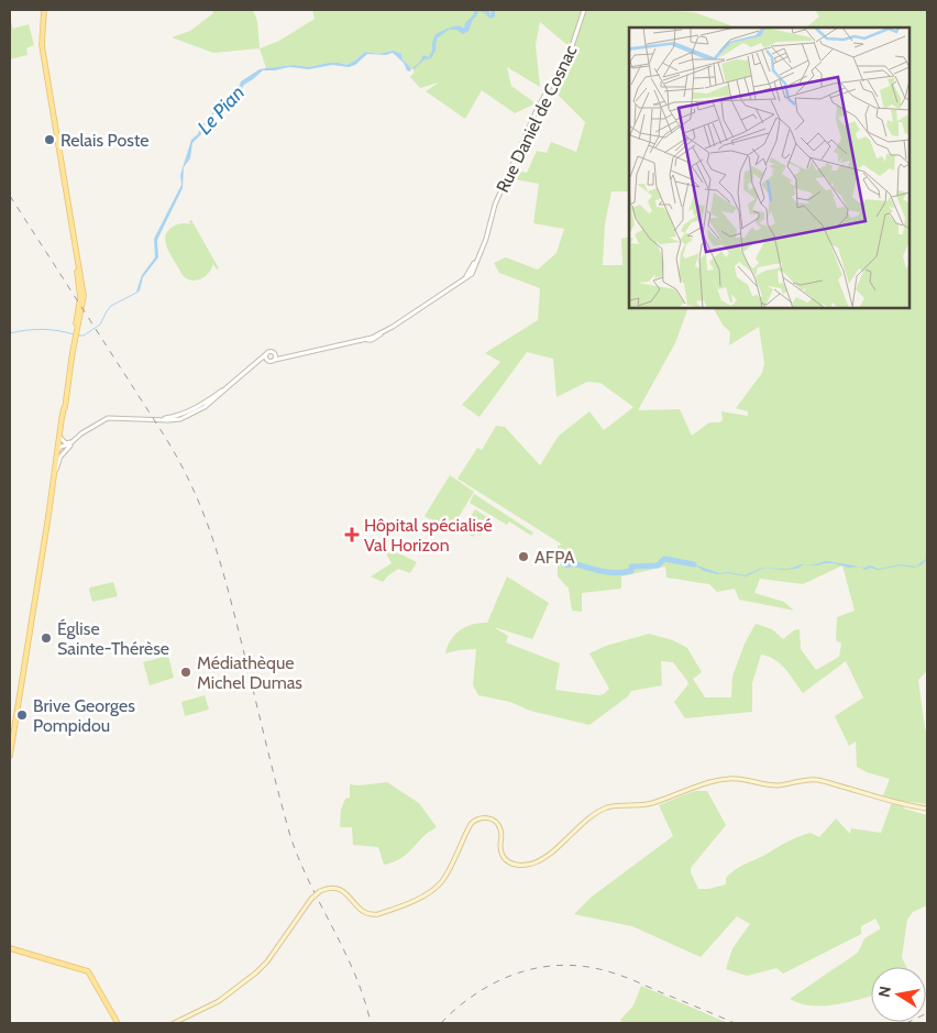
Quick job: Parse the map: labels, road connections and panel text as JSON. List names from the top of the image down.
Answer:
{
  "streets": {
    "street": ["Rue Daniel de Cosnac"]
  },
  "water": ["Le Pian"],
  "places": {
    "other": [
      "Relais Poste",
      "AFPA",
      "Église Sainte-Thérèse",
      "Médiathèque Michel Dumas",
      "Brive Georges Pompidou"
    ],
    "health": ["Hôpital spécialisé Val Horizon"]
  },
  "north": "left"
}
